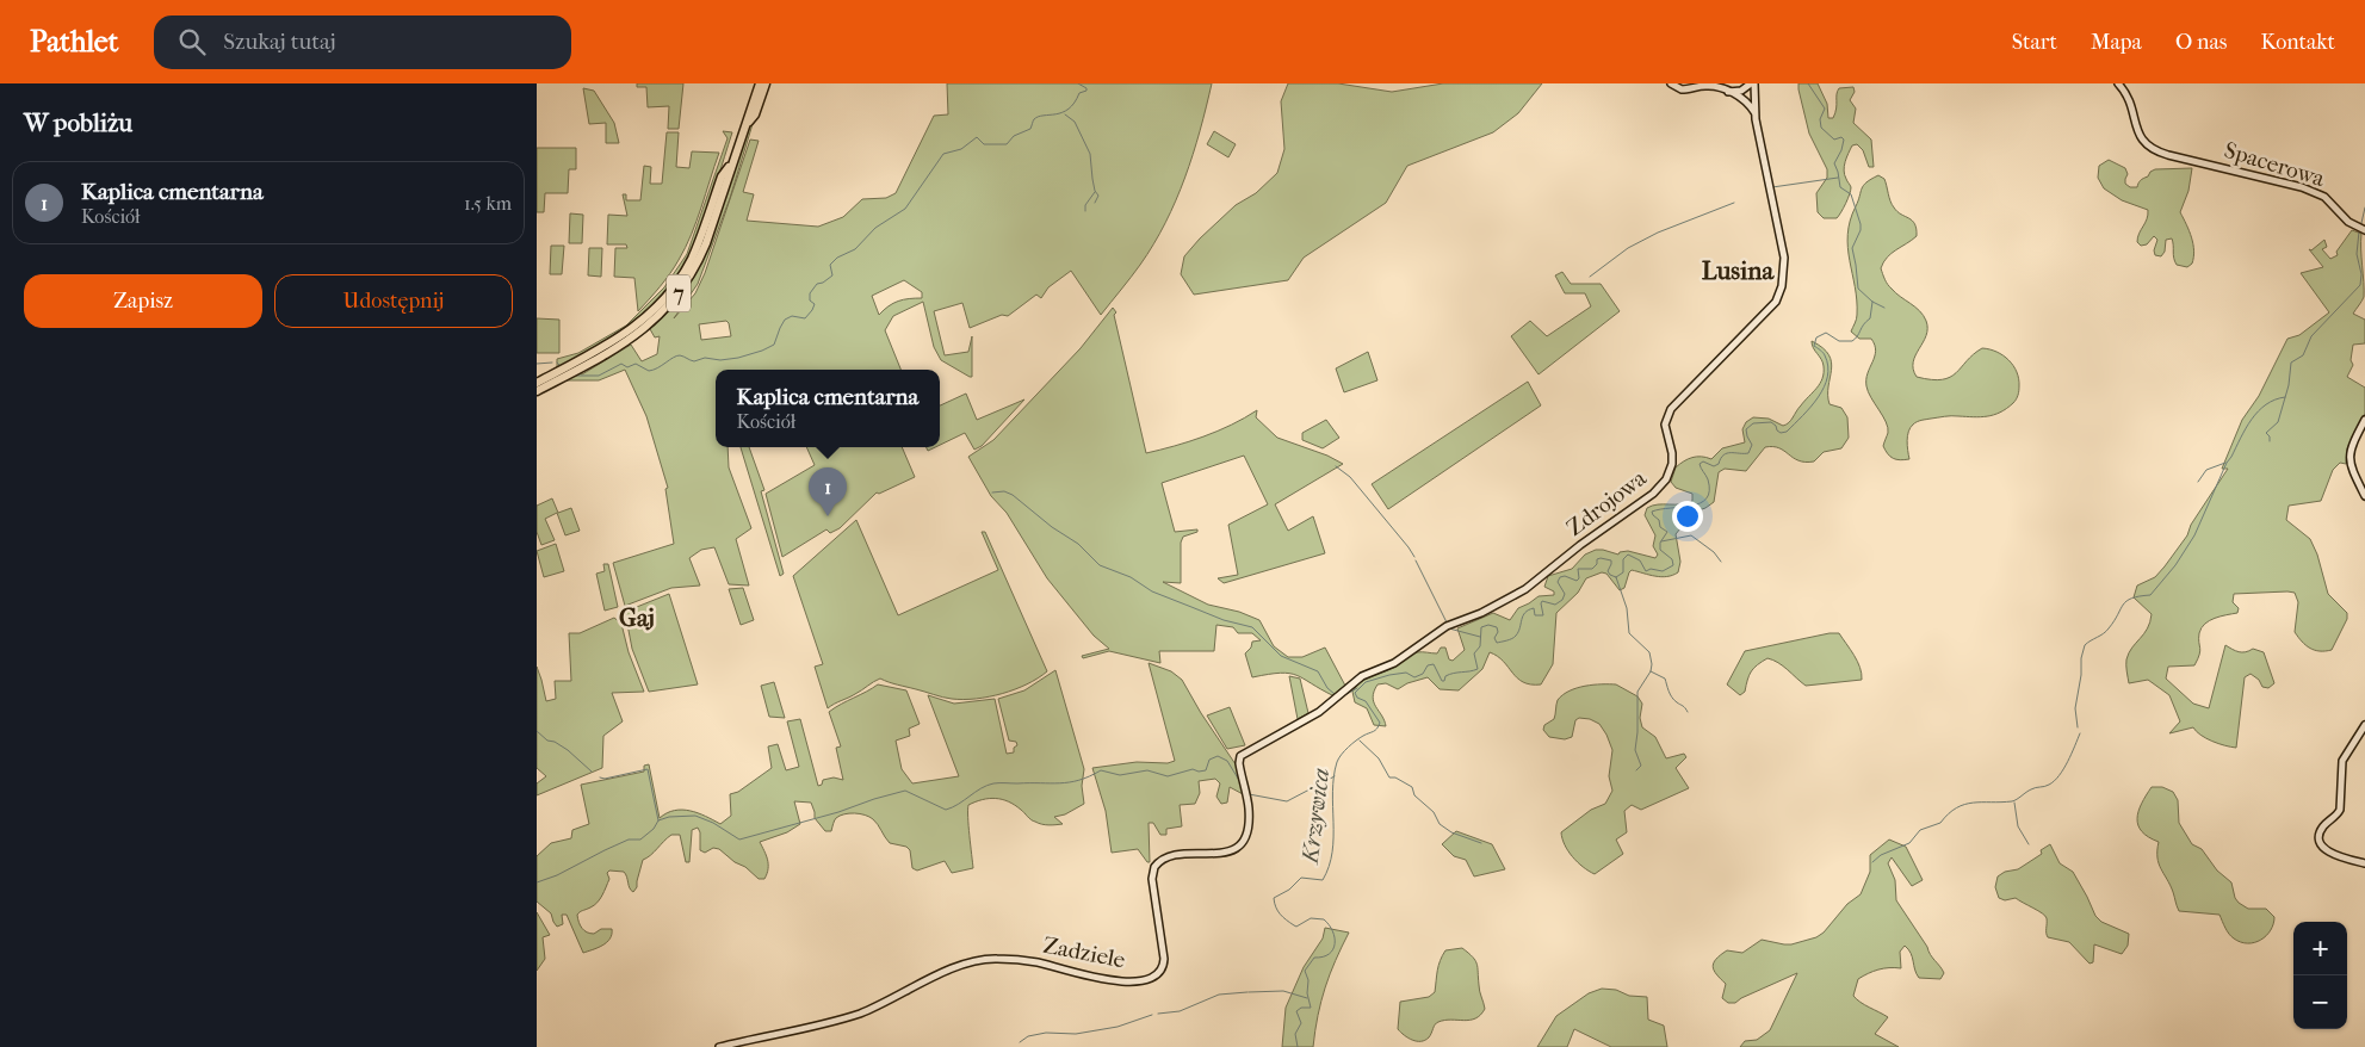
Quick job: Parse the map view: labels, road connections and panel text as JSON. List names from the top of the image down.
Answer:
{
  "streets": {
    "highway": ["7"],
    "street": ["Spacerowa", "Zdrojowa", "Zadziele"]
  },
  "crossings": [
    ["Zdrojowa", "Zadziele"]
  ],
  "districts": ["Lusina", "Gaj"],
  "water": ["Krzywica"],
  "page": {
    "header": "Pathlet",
    "search": "Szukaj tutaj",
    "nav": [
      "Start",
      "Mapa",
      "O nas",
      "Kontakt"
    ],
    "heading": "W pobliżu",
    "list": [
      {
        "mark": "1",
        "name": "Kaplica cmentarna",
        "note": "Kościół",
        "value": "1.5 km"
      }
    ],
    "buttons": ["Zapisz", "Udostępnij"],
    "popup": ["Kaplica cmentarna", "Kościół"],
    "pins": "1",
    "map_buttons": ["+", "−"]
  }
}
